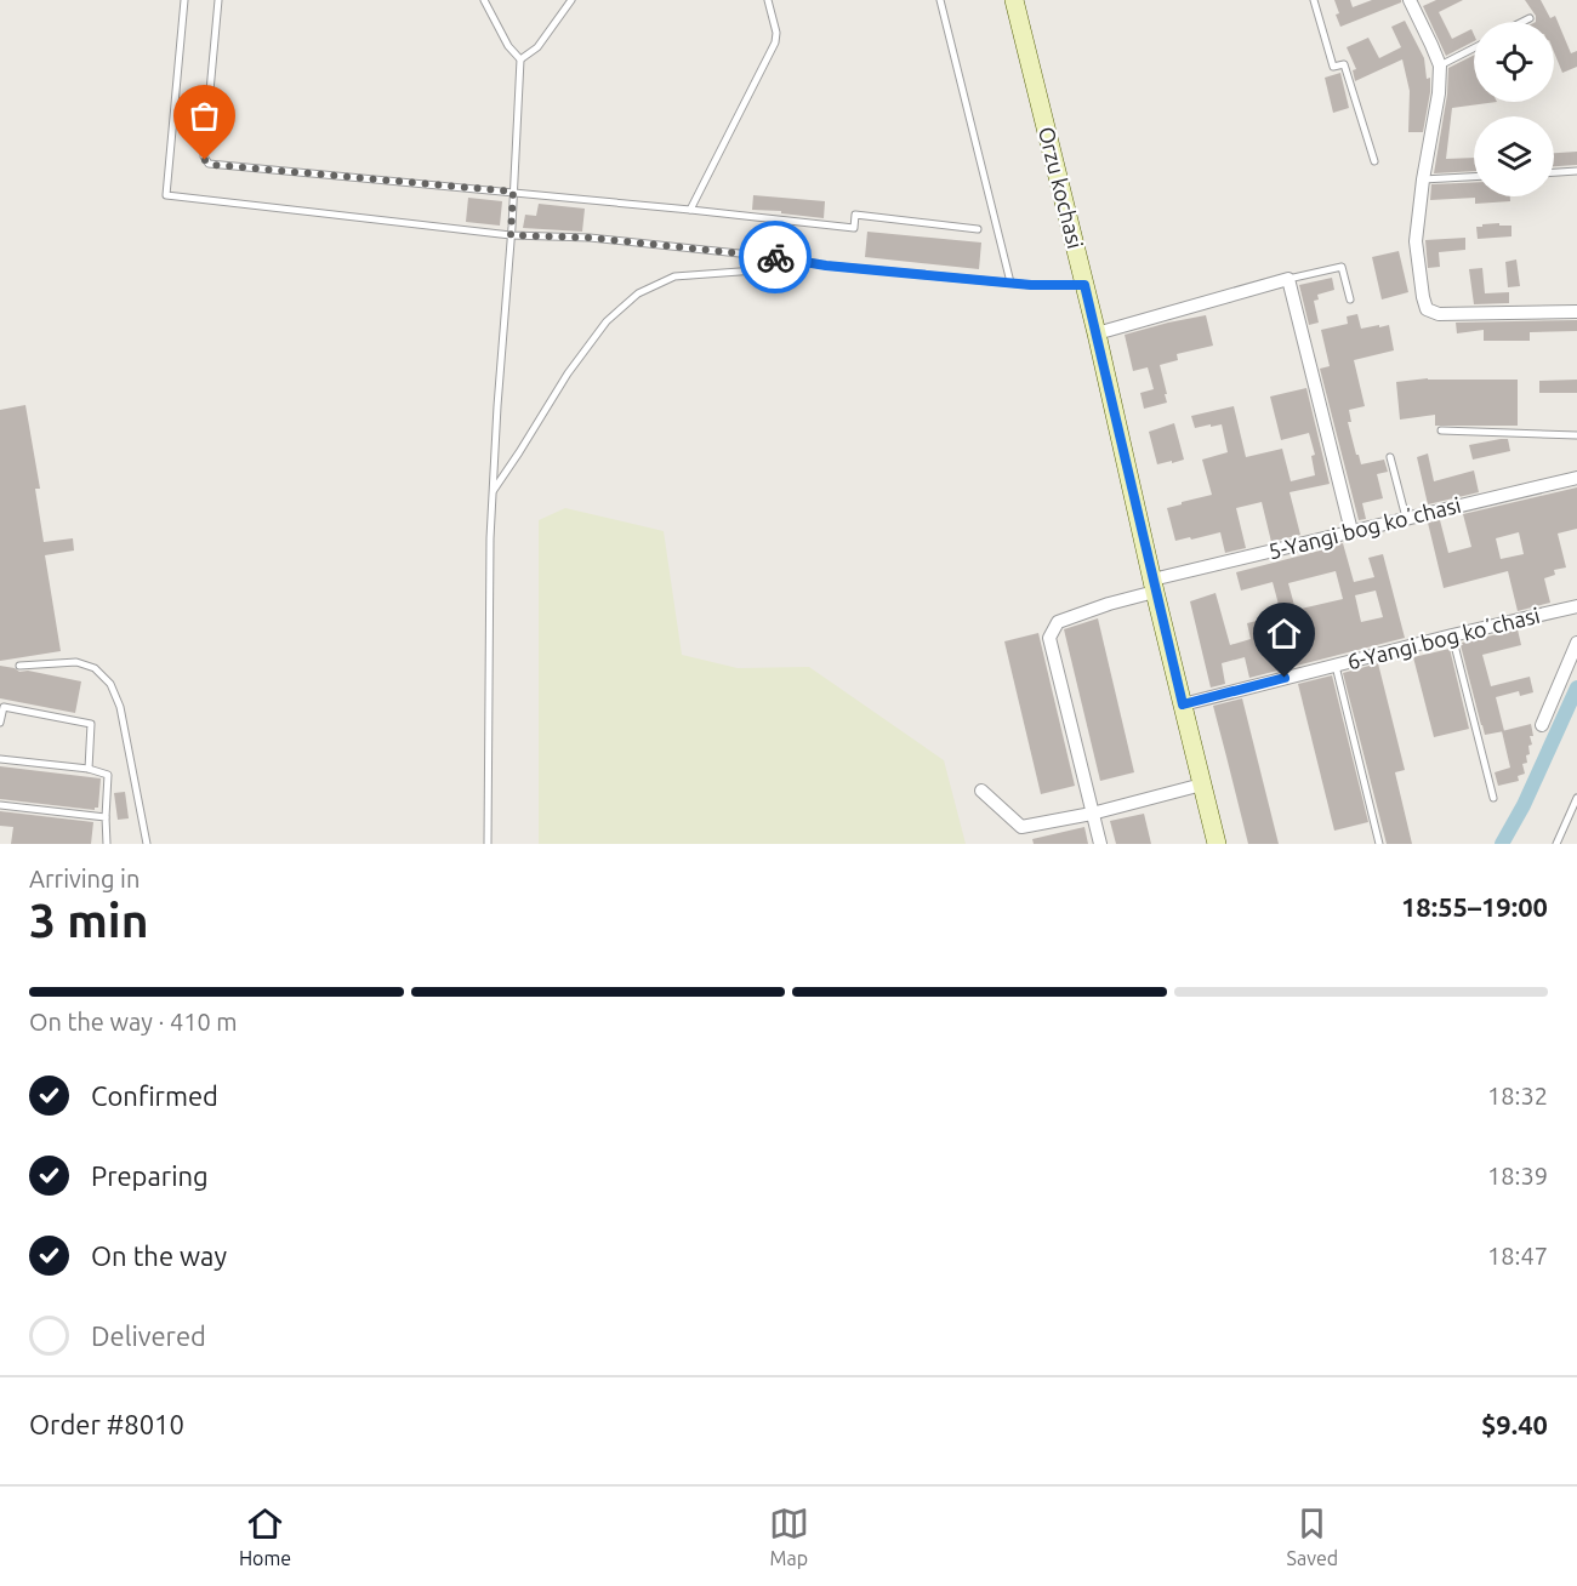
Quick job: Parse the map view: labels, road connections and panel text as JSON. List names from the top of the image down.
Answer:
{
  "streets": {
    "main road": ["Orzu kochasi"],
    "street": ["5-Yangi bog koʼchasi", "6-Yangi bog koʼchasi"]
  },
  "crossings": [
    ["Orzu kochasi", "5-Yangi bog koʼchasi"],
    ["Orzu kochasi", "6-Yangi bog koʼchasi"]
  ],
  "page": {
    "heading": ["3 min", "Arriving in", "18:55–19:00"],
    "panel": ["Order #8010", "$9.40"],
    "bar": "On the way · 410 m",
    "list": [
      ["Confirmed", "18:32"],
      ["Preparing", "18:39"],
      ["On the way", "18:47"],
      "Delivered"
    ],
    "tabs": ["Home", "Map", "Saved"]
  }
}
